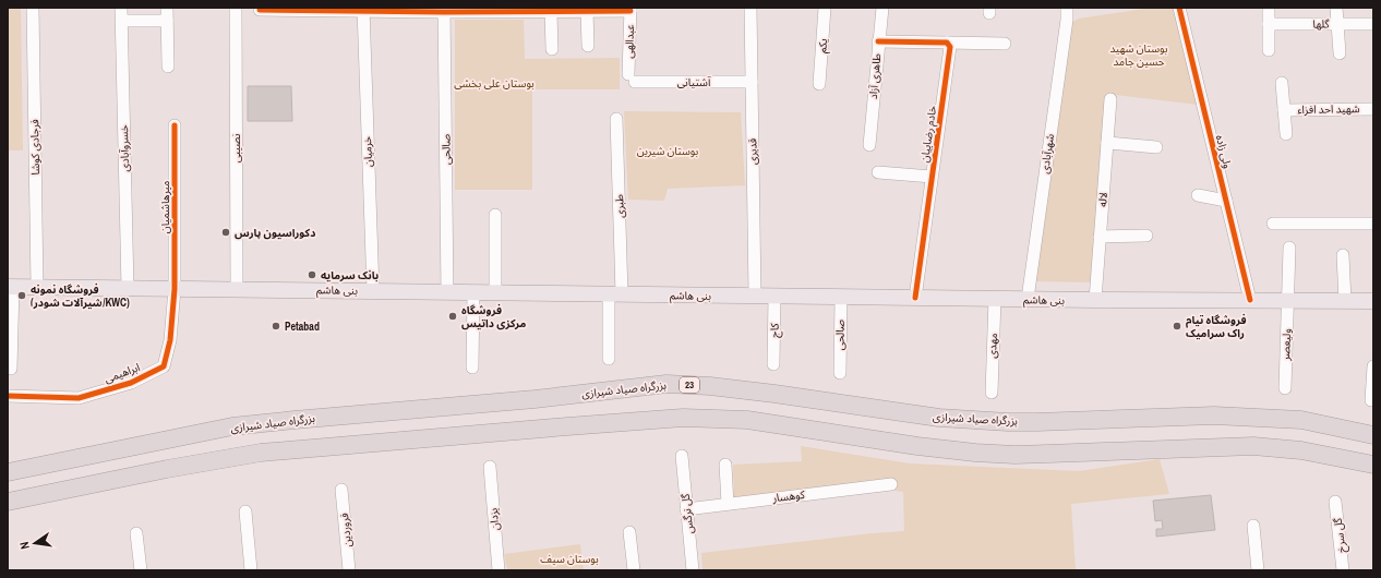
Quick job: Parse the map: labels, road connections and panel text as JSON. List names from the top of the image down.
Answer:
{
  "streets": {
    "highway": ["23", "بزرگراه صیاد شیرازی"],
    "main road": ["بنی هاشم"],
    "street": [
      "گلها",
      "عبدالهی",
      "یکم",
      "طاهری آزاد",
      "آشتیانی",
      "شهید احد افزاء",
      "خادم رضاییان",
      "فرجادی کوشا",
      "خسروآبادی",
      "نصیبی",
      "صالحی",
      "خرمیان",
      "قدیری",
      "ولی زاده",
      "شهرآبادی",
      "لاله",
      "طبری",
      "میرهاشمیان",
      "کاج",
      "ولیعصر",
      "مهدی",
      "ابراهیمی",
      "کوهسار",
      "گل نرگس",
      "یزدان",
      "فروردین",
      "گل سرخ"
    ]
  },
  "crossings": [
    ["عبدالهی", "آشتیانی"],
    ["آشتیانی", "قدیری"],
    ["خادم رضاییان", "بنی هاشم"],
    ["فرجادی کوشا", "بنی هاشم"],
    ["خسروآبادی", "بنی هاشم"],
    ["نصیبی", "بنی هاشم"],
    ["صالحی", "بنی هاشم"],
    ["خرمیان", "بنی هاشم"],
    ["قدیری", "بنی هاشم"],
    ["ولی زاده", "بنی هاشم"],
    ["شهرآبادی", "بنی هاشم"],
    ["لاله", "بنی هاشم"],
    ["طبری", "بنی هاشم"],
    ["میرهاشمیان", "بنی هاشم"],
    ["میرهاشمیان", "ابراهیمی"],
    ["بنی هاشم", "کاج"],
    ["بنی هاشم", "ولیعصر"],
    ["بنی هاشم", "مهدی"],
    ["بنی هاشم", "ابراهیمی"],
    ["کوهسار", "گل نرگس"]
  ],
  "parks": [
    "بوستان شهید حسین جامد",
    "بوستان علی بخشی",
    "بوستان شیرین",
    "بوستان سیف"
  ],
  "places": [
    "دکوراسیون پارس",
    "بانک سرمایه",
    "فروشگاه نمونه (شیرآلات شودر/KWC)",
    "فروشگاه مرکزی داتیس",
    "Petabad",
    "فروشگاه تیام راک سرامیک"
  ],
  "north": "left"
}
